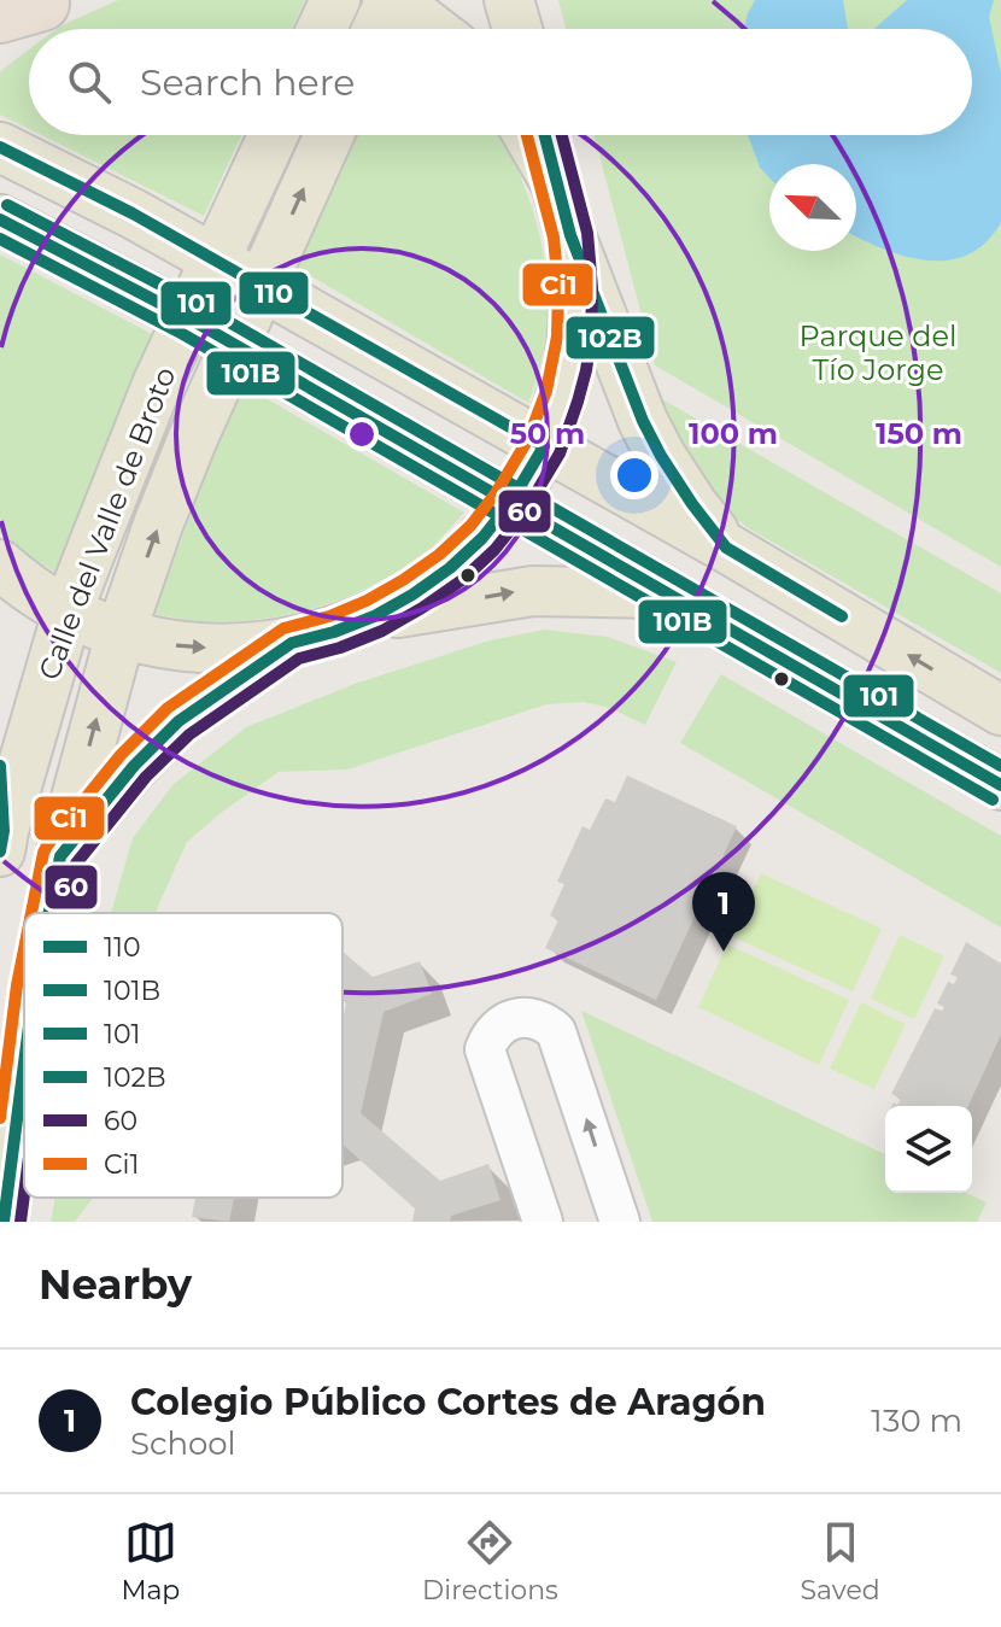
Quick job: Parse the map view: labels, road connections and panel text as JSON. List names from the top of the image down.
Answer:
{
  "streets": {
    "main road": ["Calle del Valle de Broto"]
  },
  "parks": ["Parque del Tío Jorge"],
  "lines": [
    "transit line 102B",
    "transit line 60",
    "transit line Ci1",
    "transit line 110",
    "transit line 101",
    "transit line 101B"
  ],
  "legend": [
    "110",
    "101B",
    "101",
    "102B",
    "60",
    "Ci1"
  ],
  "north": "top left",
  "page": {
    "search": "Search here",
    "pins": "1",
    "heading": "Nearby",
    "list": [
      {
        "mark": "1",
        "name": "Colegio Público Cortes de Aragón",
        "note": "School",
        "value": "130 m"
      }
    ],
    "nav": ["Map", "Directions", "Saved"]
  },
  "rings": ["50 m", "100 m", "150 m"]
}
